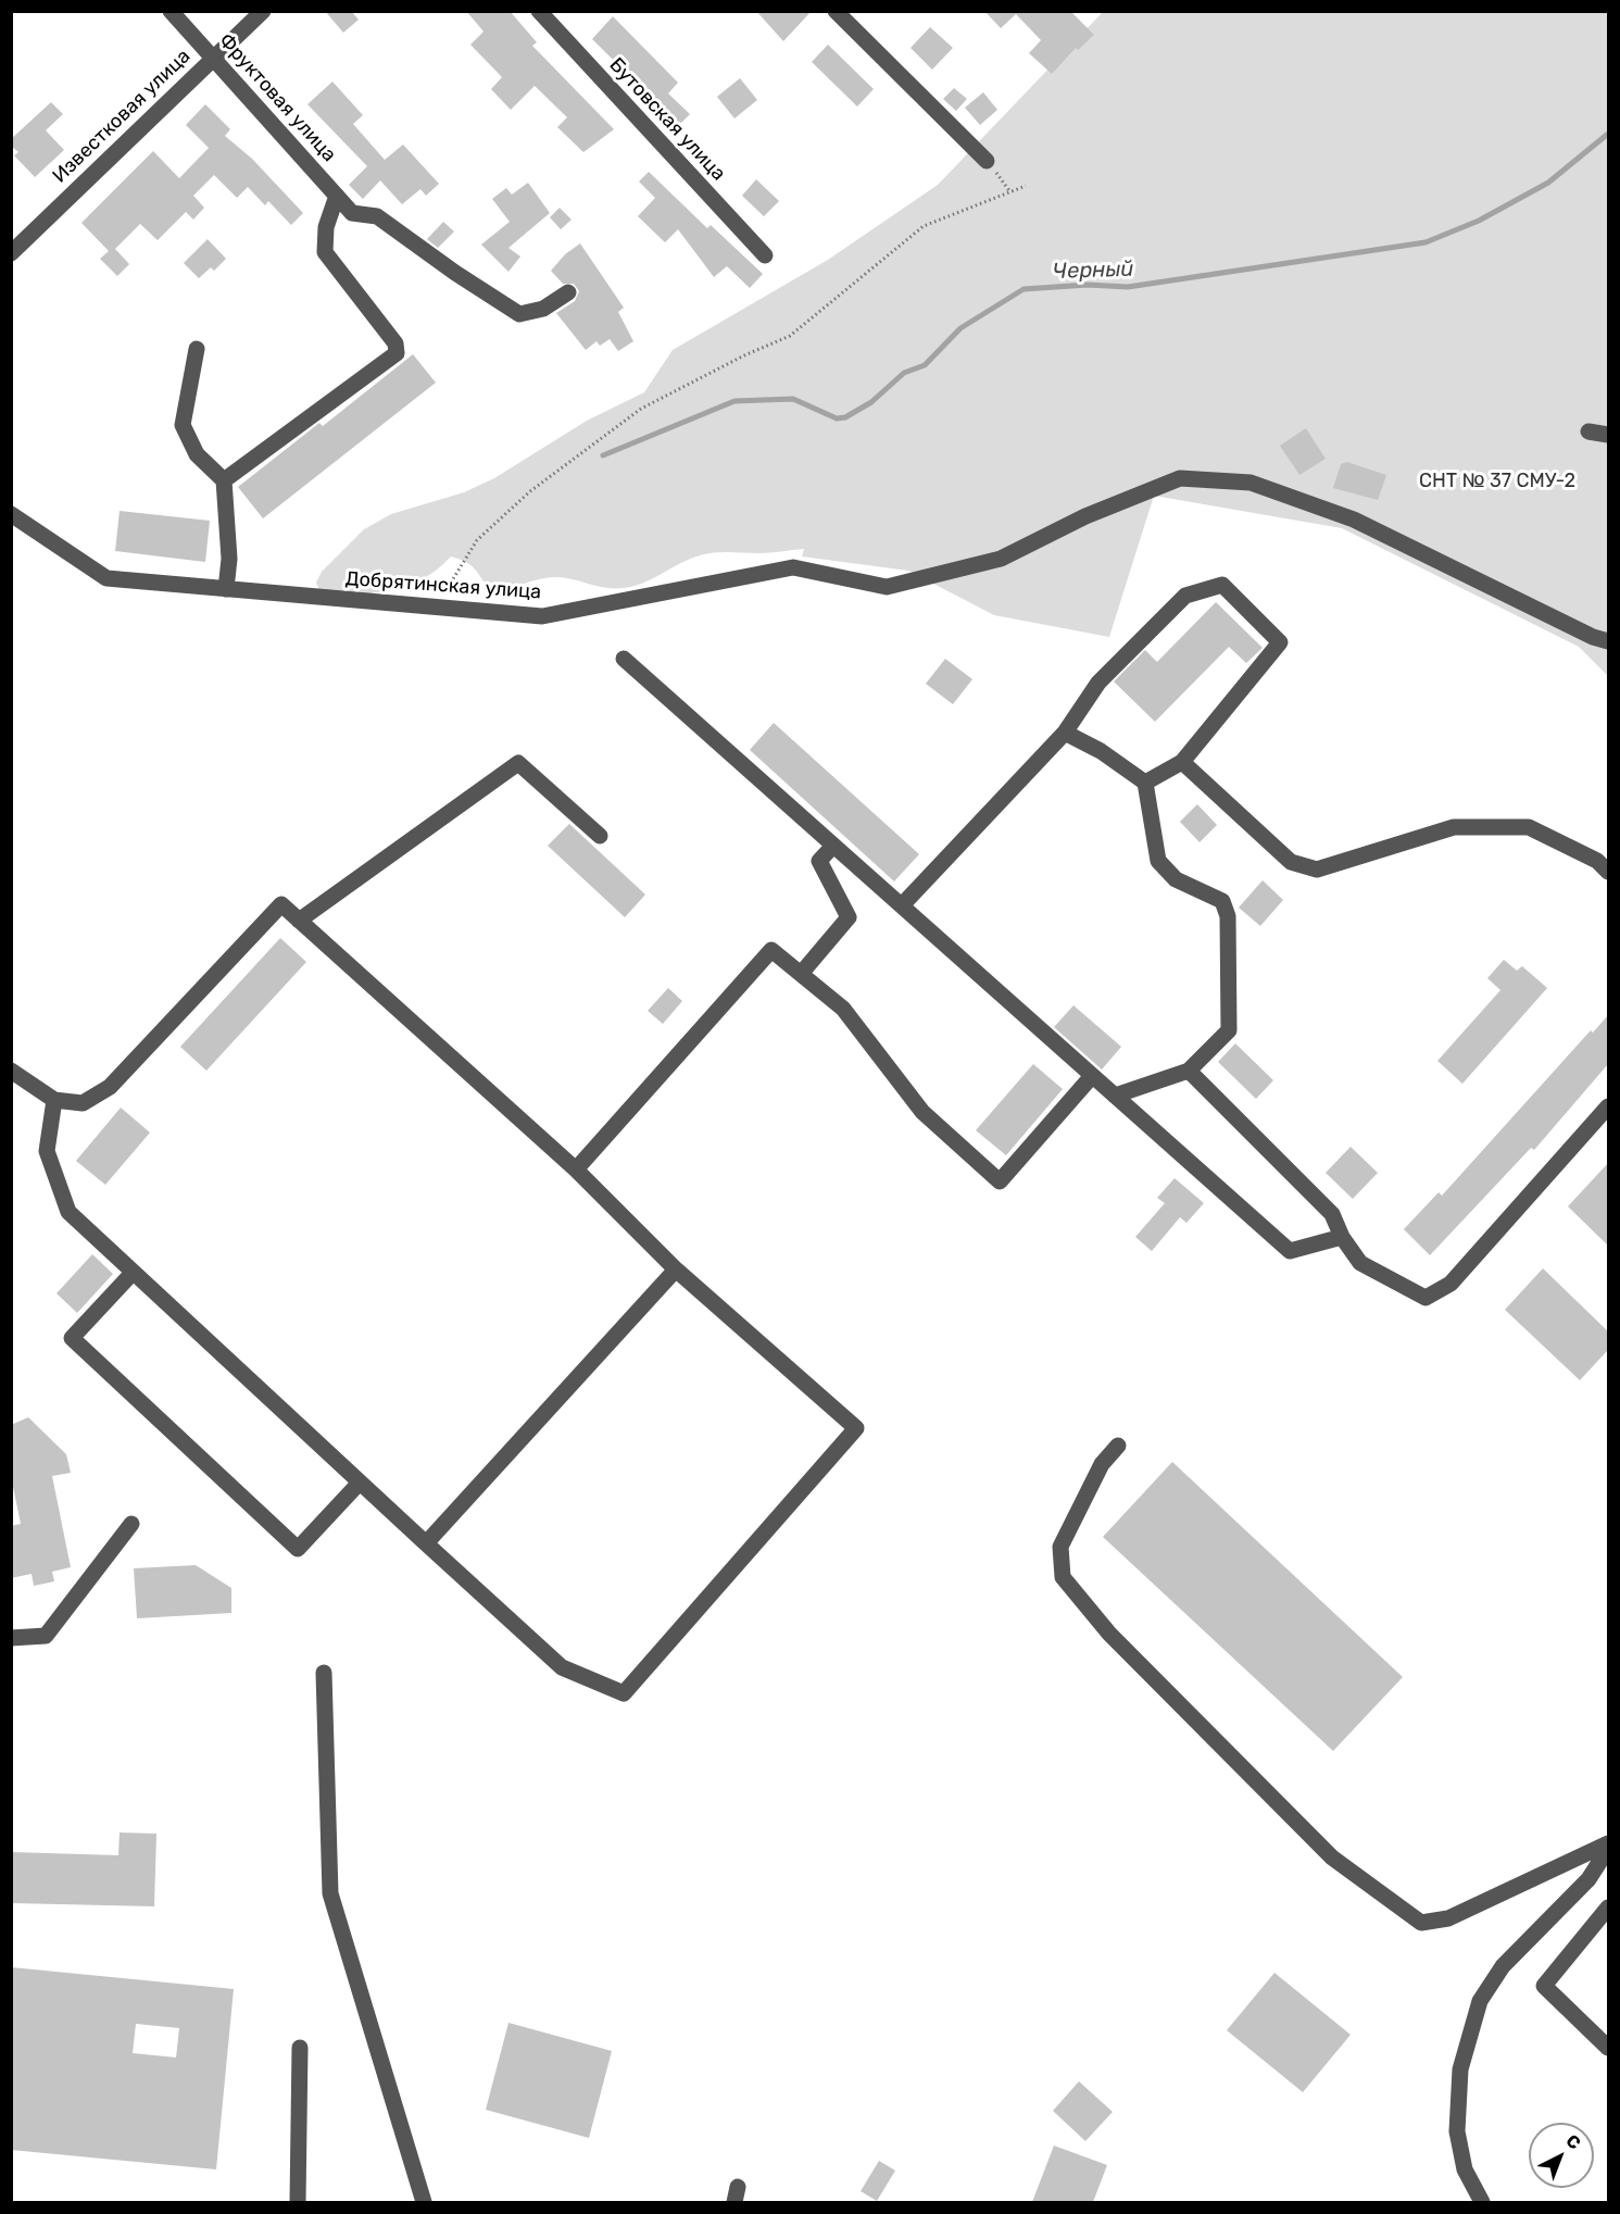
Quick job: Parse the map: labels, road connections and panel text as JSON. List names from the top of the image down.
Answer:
{
  "streets": {
    "street": [
      "Фруктовая улица",
      "Известковая улица",
      "Бутовская улица",
      "Добрятинская улица"
    ]
  },
  "crossings": [
    ["Фруктовая улица", "Известковая улица"]
  ],
  "water": ["Черный"],
  "parks": ["СНТ № 37 СМУ-2"],
  "north": "top right"
}
